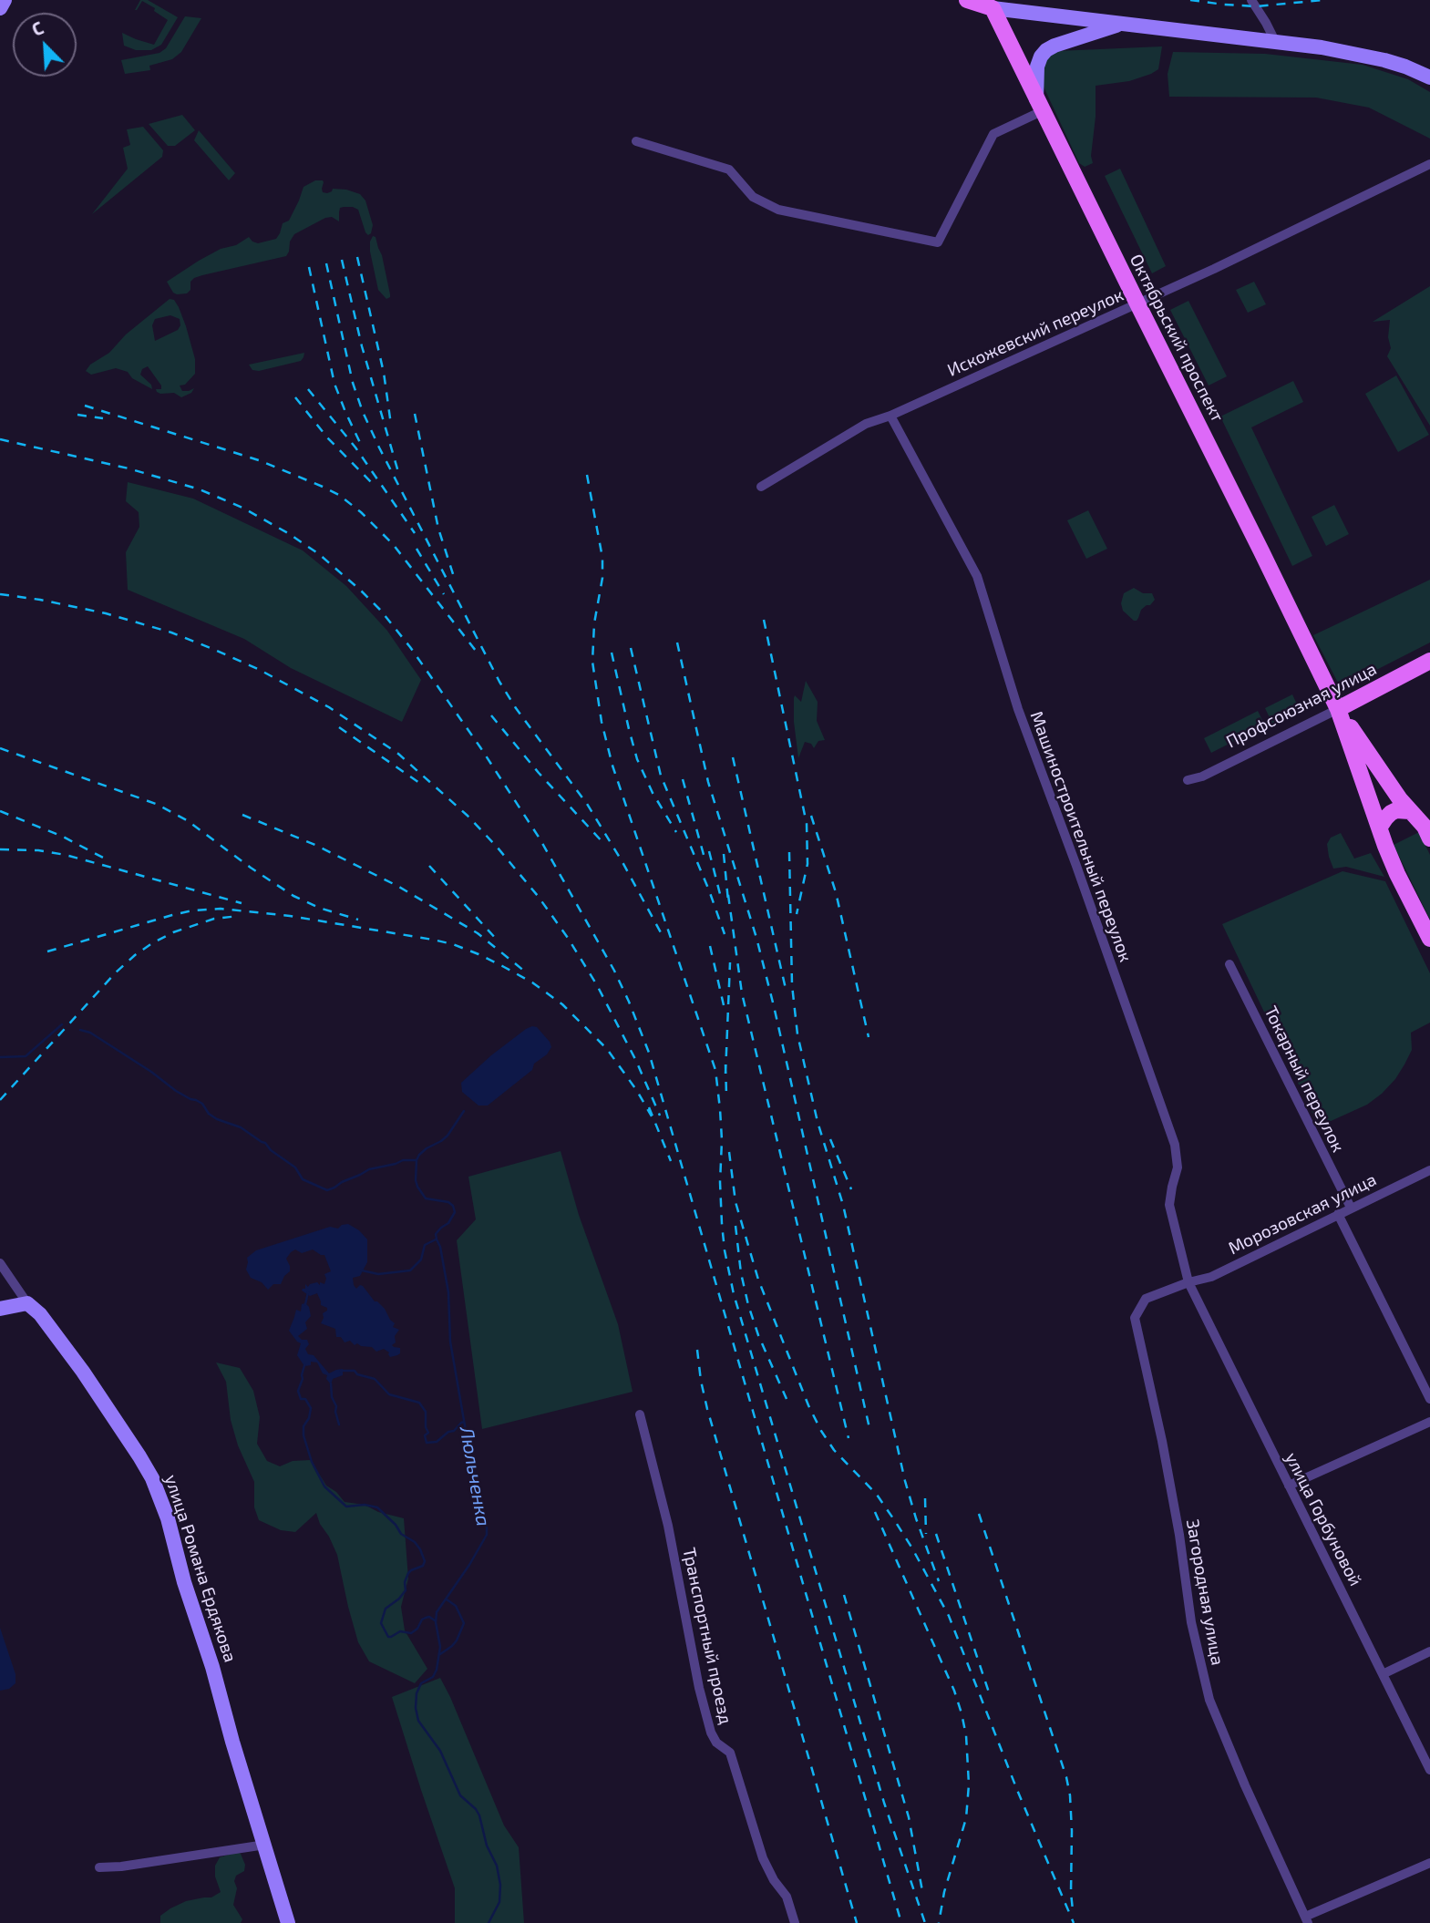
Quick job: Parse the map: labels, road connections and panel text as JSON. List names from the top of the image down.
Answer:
{
  "streets": {
    "main road": ["Октябрьский проспект", "Профсоюзная улица"],
    "street": [
      "Искожевский переулок",
      "Машиностроительный переулок",
      "Токарный переулок",
      "Морозовская улица",
      "улица Горбуновой",
      "улица Романа Ердякова",
      "Загородная улица",
      "Транспортный проезд"
    ]
  },
  "crossings": [
    ["Искожевский переулок", "Октябрьский проспект"],
    ["Искожевский переулок", "Машиностроительный переулок"],
    ["Октябрьский проспект", "Профсоюзная улица"],
    ["Машиностроительный переулок", "Морозовская улица"],
    ["Машиностроительный переулок", "улица Горбуновой"],
    ["Машиностроительный переулок", "Загородная улица"],
    ["Токарный переулок", "Морозовская улица"],
    ["Морозовская улица", "улица Горбуновой"],
    ["Морозовская улица", "Загородная улица"],
    ["улица Горбуновой", "Загородная улица"]
  ],
  "water": ["Люльченка"],
  "north": "top left"
}
